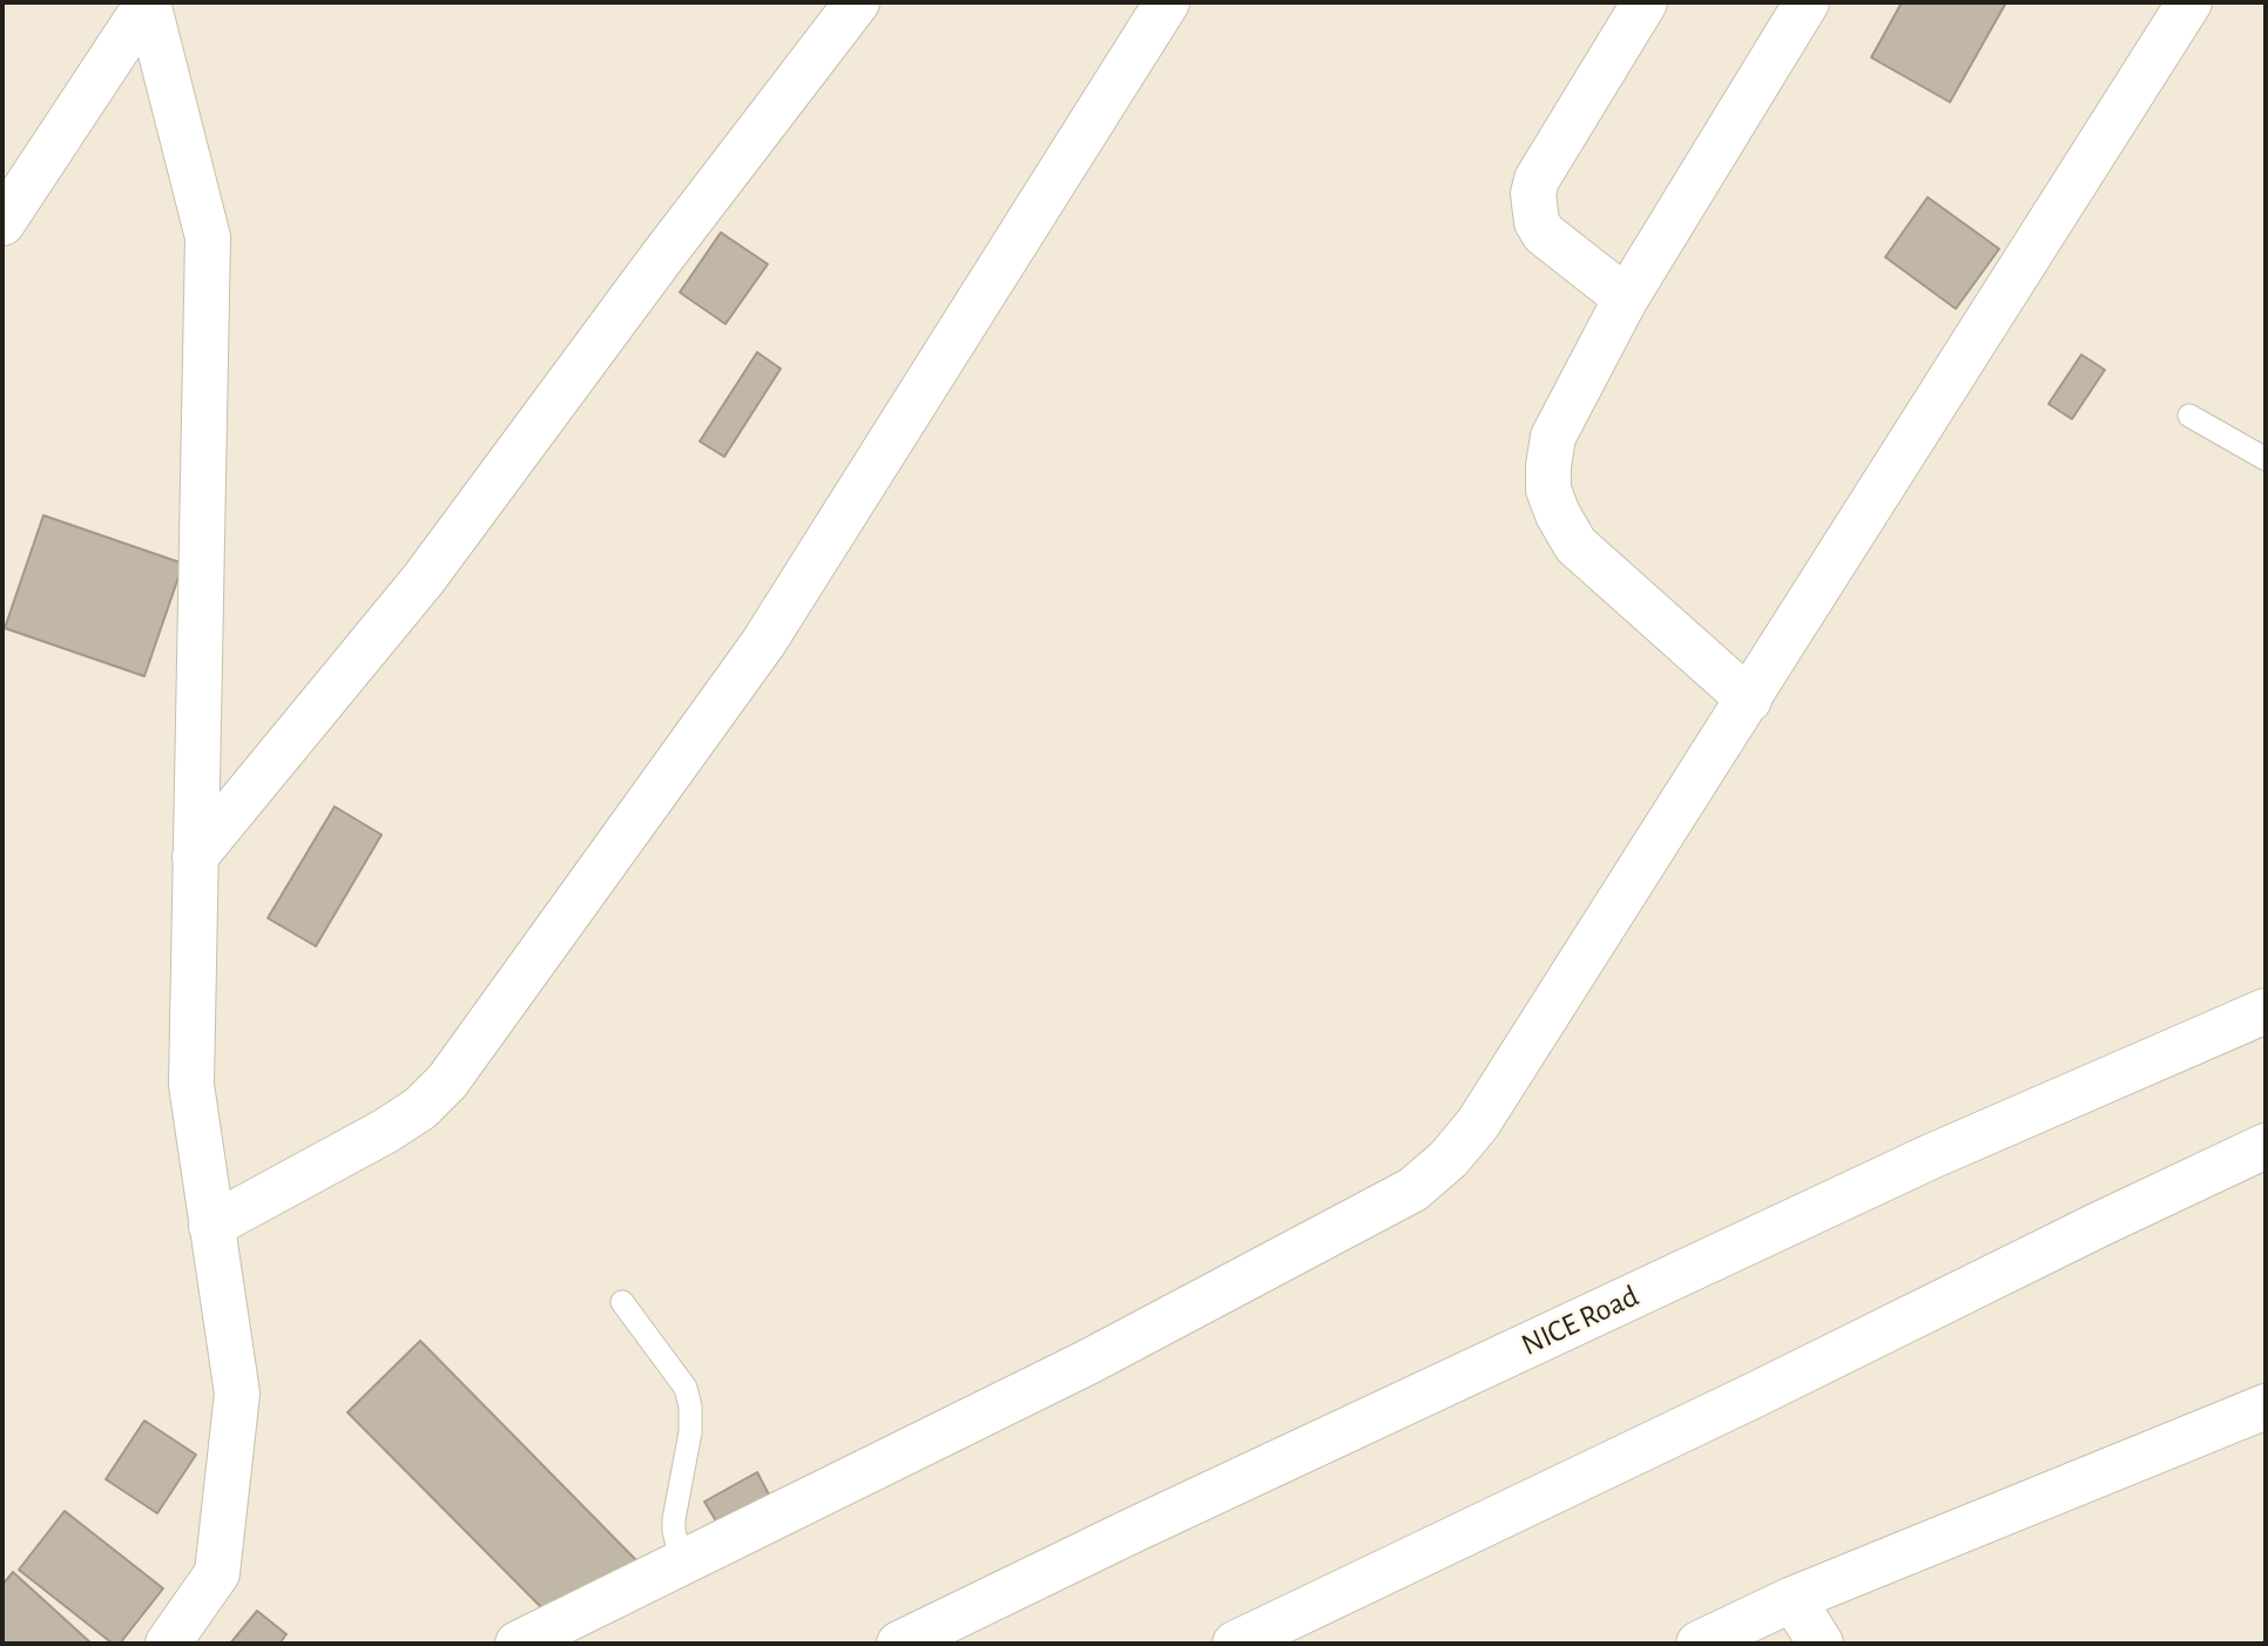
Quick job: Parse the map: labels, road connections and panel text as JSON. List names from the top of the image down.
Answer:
{
  "streets": {
    "main road": ["NICE Road"]
  }
}
